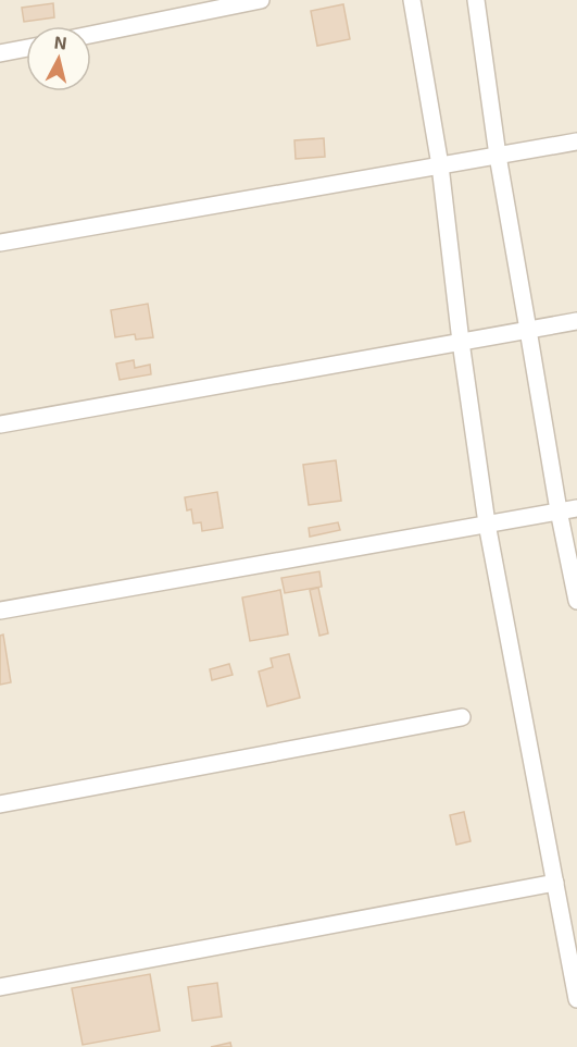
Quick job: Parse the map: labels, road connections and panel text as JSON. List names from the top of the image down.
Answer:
{
  "north": "top"
}
